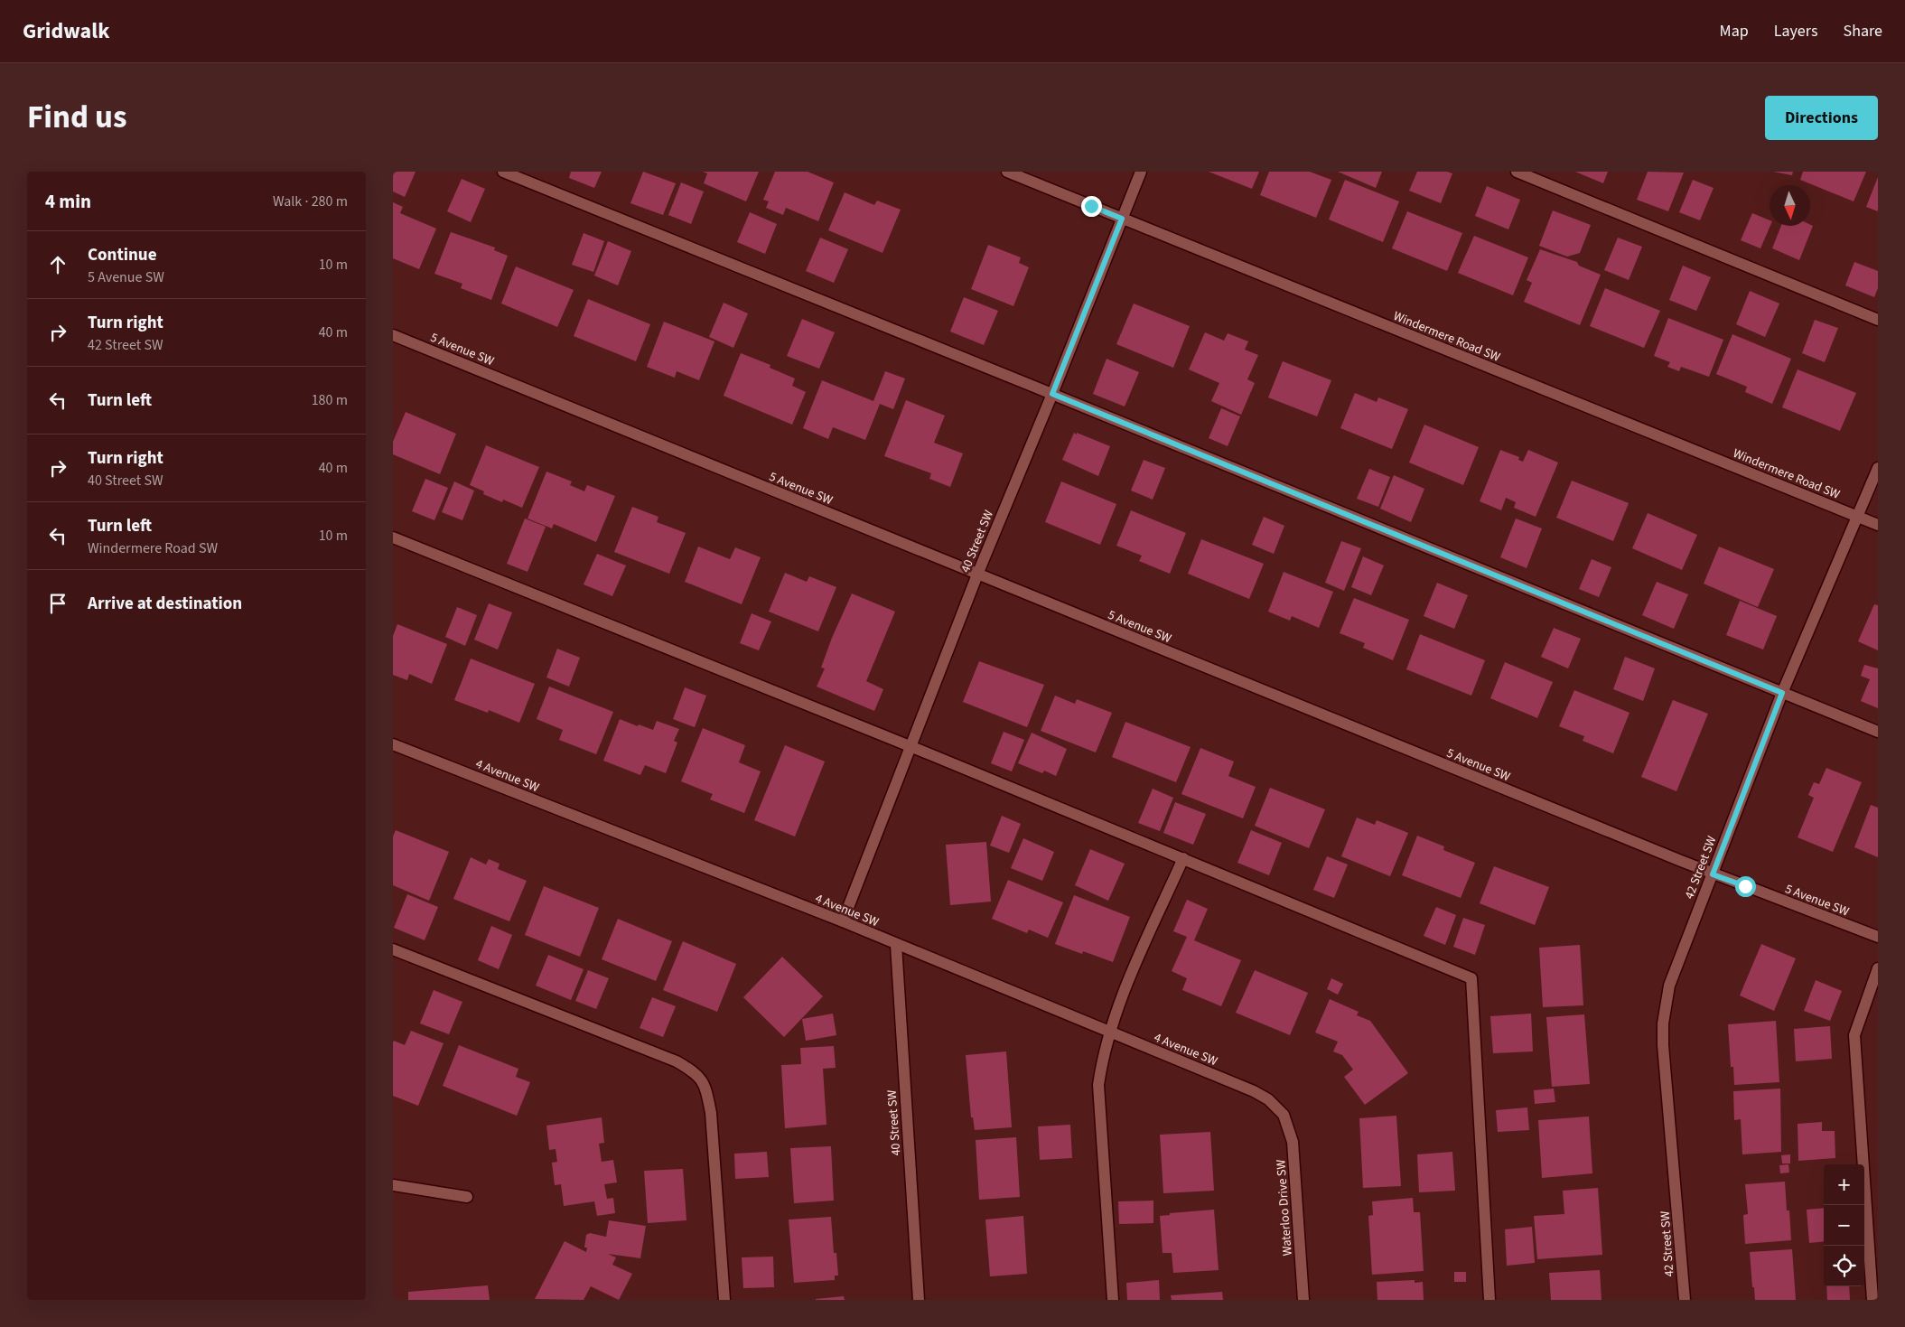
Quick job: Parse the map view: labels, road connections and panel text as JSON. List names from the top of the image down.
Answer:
{
  "streets": {
    "street": [
      "Windermere Road SW",
      "5 Avenue SW",
      "40 Street SW",
      "4 Avenue SW",
      "42 Street SW",
      "Waterloo Drive SW"
    ]
  },
  "crossings": [
    ["Windermere Road SW", "40 Street SW"],
    ["Windermere Road SW", "42 Street SW"],
    ["5 Avenue SW", "40 Street SW"],
    ["5 Avenue SW", "42 Street SW"],
    ["40 Street SW", "4 Avenue SW"],
    ["4 Avenue SW", "Waterloo Drive SW"]
  ],
  "north": "bottom",
  "page": {
    "header": "Gridwalk",
    "nav": ["Map", "Layers", "Share"],
    "title": "Find us",
    "buttons": "Directions",
    "heading": ["4 min", "Walk · 280 m"],
    "list": [
      ["Continue", "5 Avenue SW", "10 m"],
      ["Turn right", "42 Street SW", "40 m"],
      ["Turn left", "180 m"],
      ["Turn right", "40 Street SW", "40 m"],
      ["Turn left", "Windermere Road SW", "10 m"],
      "Arrive at destination"
    ],
    "map_buttons": ["+", "−"]
  }
}
